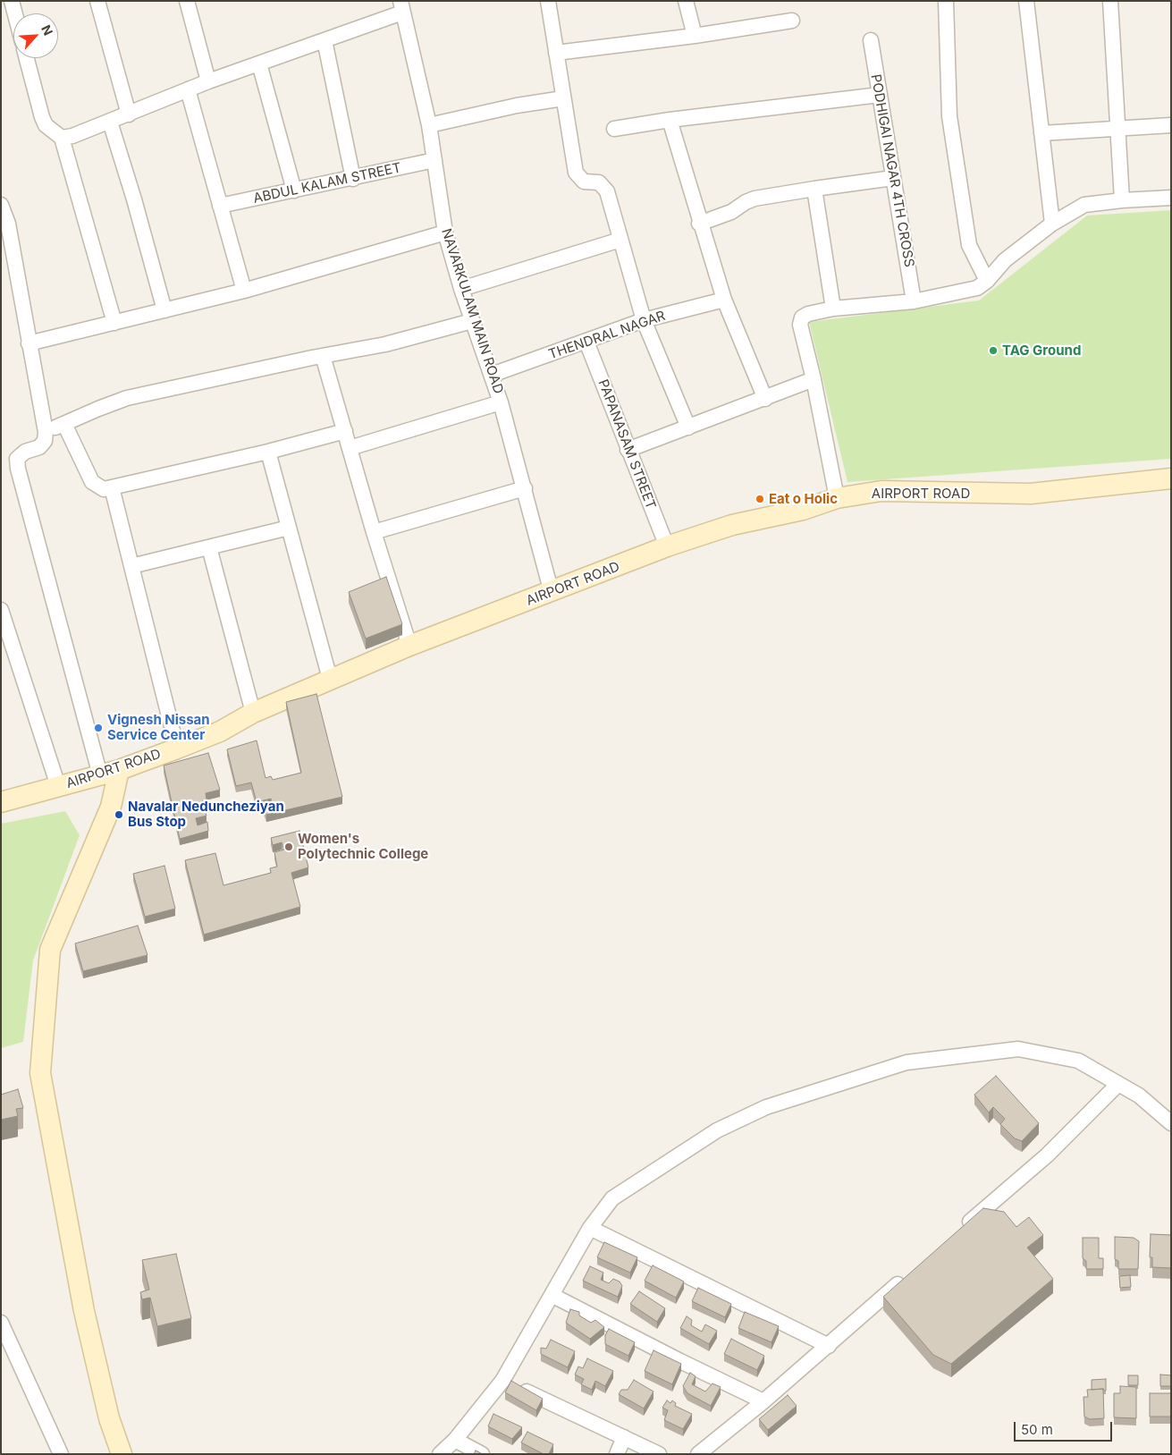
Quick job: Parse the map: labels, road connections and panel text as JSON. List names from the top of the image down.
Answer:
{
  "streets": {
    "street": [
      "PODHIGAI NAGAR 4TH CROSS",
      "ABDUL KALAM STREET",
      "NAVARKULAM MAIN ROAD",
      "THENDRAL NAGAR",
      "PAPANASAM STREET",
      "AIRPORT ROAD"
    ]
  },
  "crossings": [
    ["ABDUL KALAM STREET", "NAVARKULAM MAIN ROAD"],
    ["NAVARKULAM MAIN ROAD", "THENDRAL NAGAR"],
    ["NAVARKULAM MAIN ROAD", "AIRPORT ROAD"],
    ["THENDRAL NAGAR", "PAPANASAM STREET"],
    ["PAPANASAM STREET", "AIRPORT ROAD"]
  ],
  "places": [
    "TAG Ground",
    "Eat o Holic",
    "Vignesh Nissan Service Center",
    "Navalar Neduncheziyan Bus Stop",
    "Women's Polytechnic College"
  ],
  "scale_bar": "50 m",
  "north": "top right"
}
